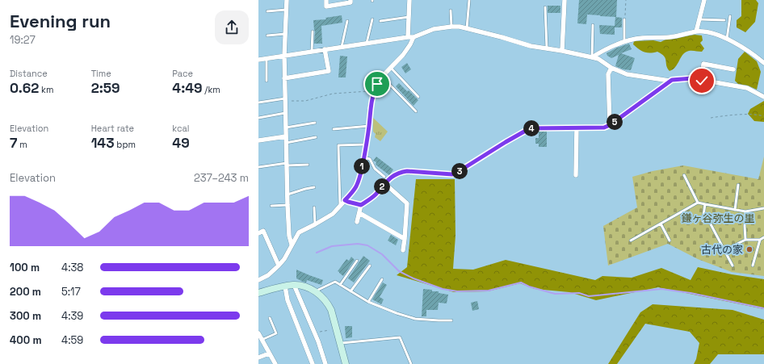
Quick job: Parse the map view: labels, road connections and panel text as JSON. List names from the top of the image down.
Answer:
{
  "parks": ["鎌ヶ谷弥生の里"],
  "places": ["古代の家"],
  "page": {
    "heading": ["Evening run", "19:27"],
    "stats": [
      ["Distance", "0.62 km"],
      ["Time", "2:59"],
      ["Pace", "4:49 /km"],
      ["Elevation", "7 m"],
      ["Heart rate", "143 bpm"],
      ["kcal", "49"]
    ],
    "pins": [
      "5",
      "4",
      "1",
      "3",
      "2"
    ],
    "chart": ["Elevation", "237–243 m"],
    "list": [
      {
        "name": "100 m",
        "note": "4:38"
      },
      {
        "name": "200 m",
        "note": "5:17"
      },
      {
        "name": "300 m",
        "note": "4:39"
      },
      {
        "name": "400 m",
        "note": "4:59"
      }
    ]
  }
}
